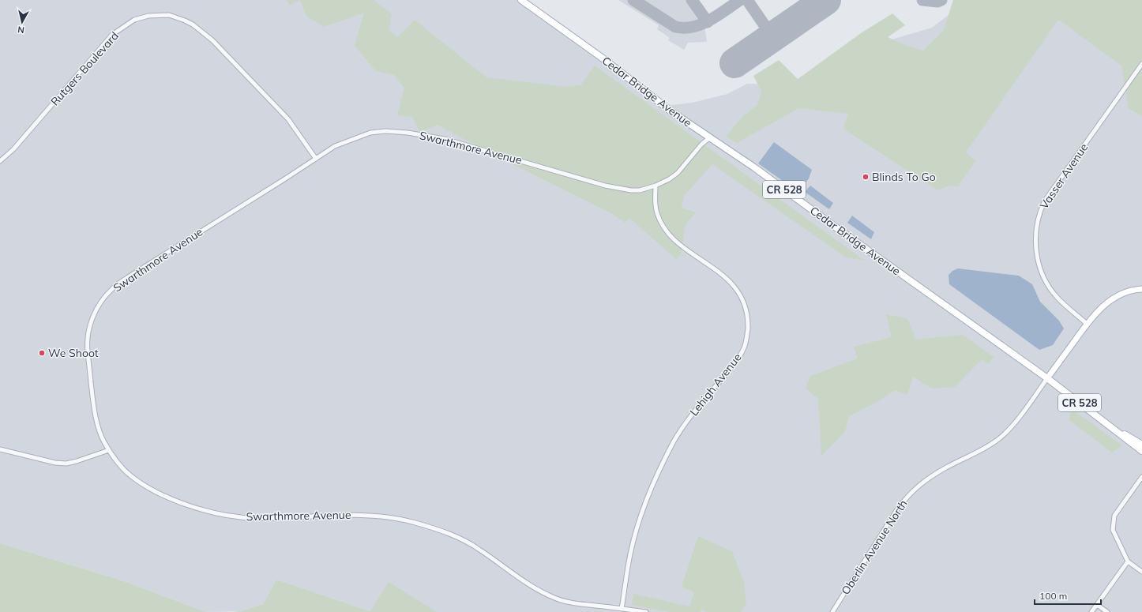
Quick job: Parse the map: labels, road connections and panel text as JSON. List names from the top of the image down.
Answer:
{
  "streets": {
    "main road": ["Cedar Bridge Avenue", "CR 528"],
    "street": [
      "Rutgers Boulevard",
      "Swarthmore Avenue",
      "Vasser Avenue",
      "Lehigh Avenue",
      "Oberlin Avenue North"
    ]
  },
  "crossings": [
    ["Rutgers Boulevard", "Swarthmore Avenue"],
    ["Cedar Bridge Avenue", "Swarthmore Avenue"],
    ["Cedar Bridge Avenue", "Oberlin Avenue North"],
    ["Swarthmore Avenue", "Lehigh Avenue"]
  ],
  "places": ["Blinds To Go", "We Shoot"],
  "scale_bar": "100 m",
  "north": "bottom"
}
